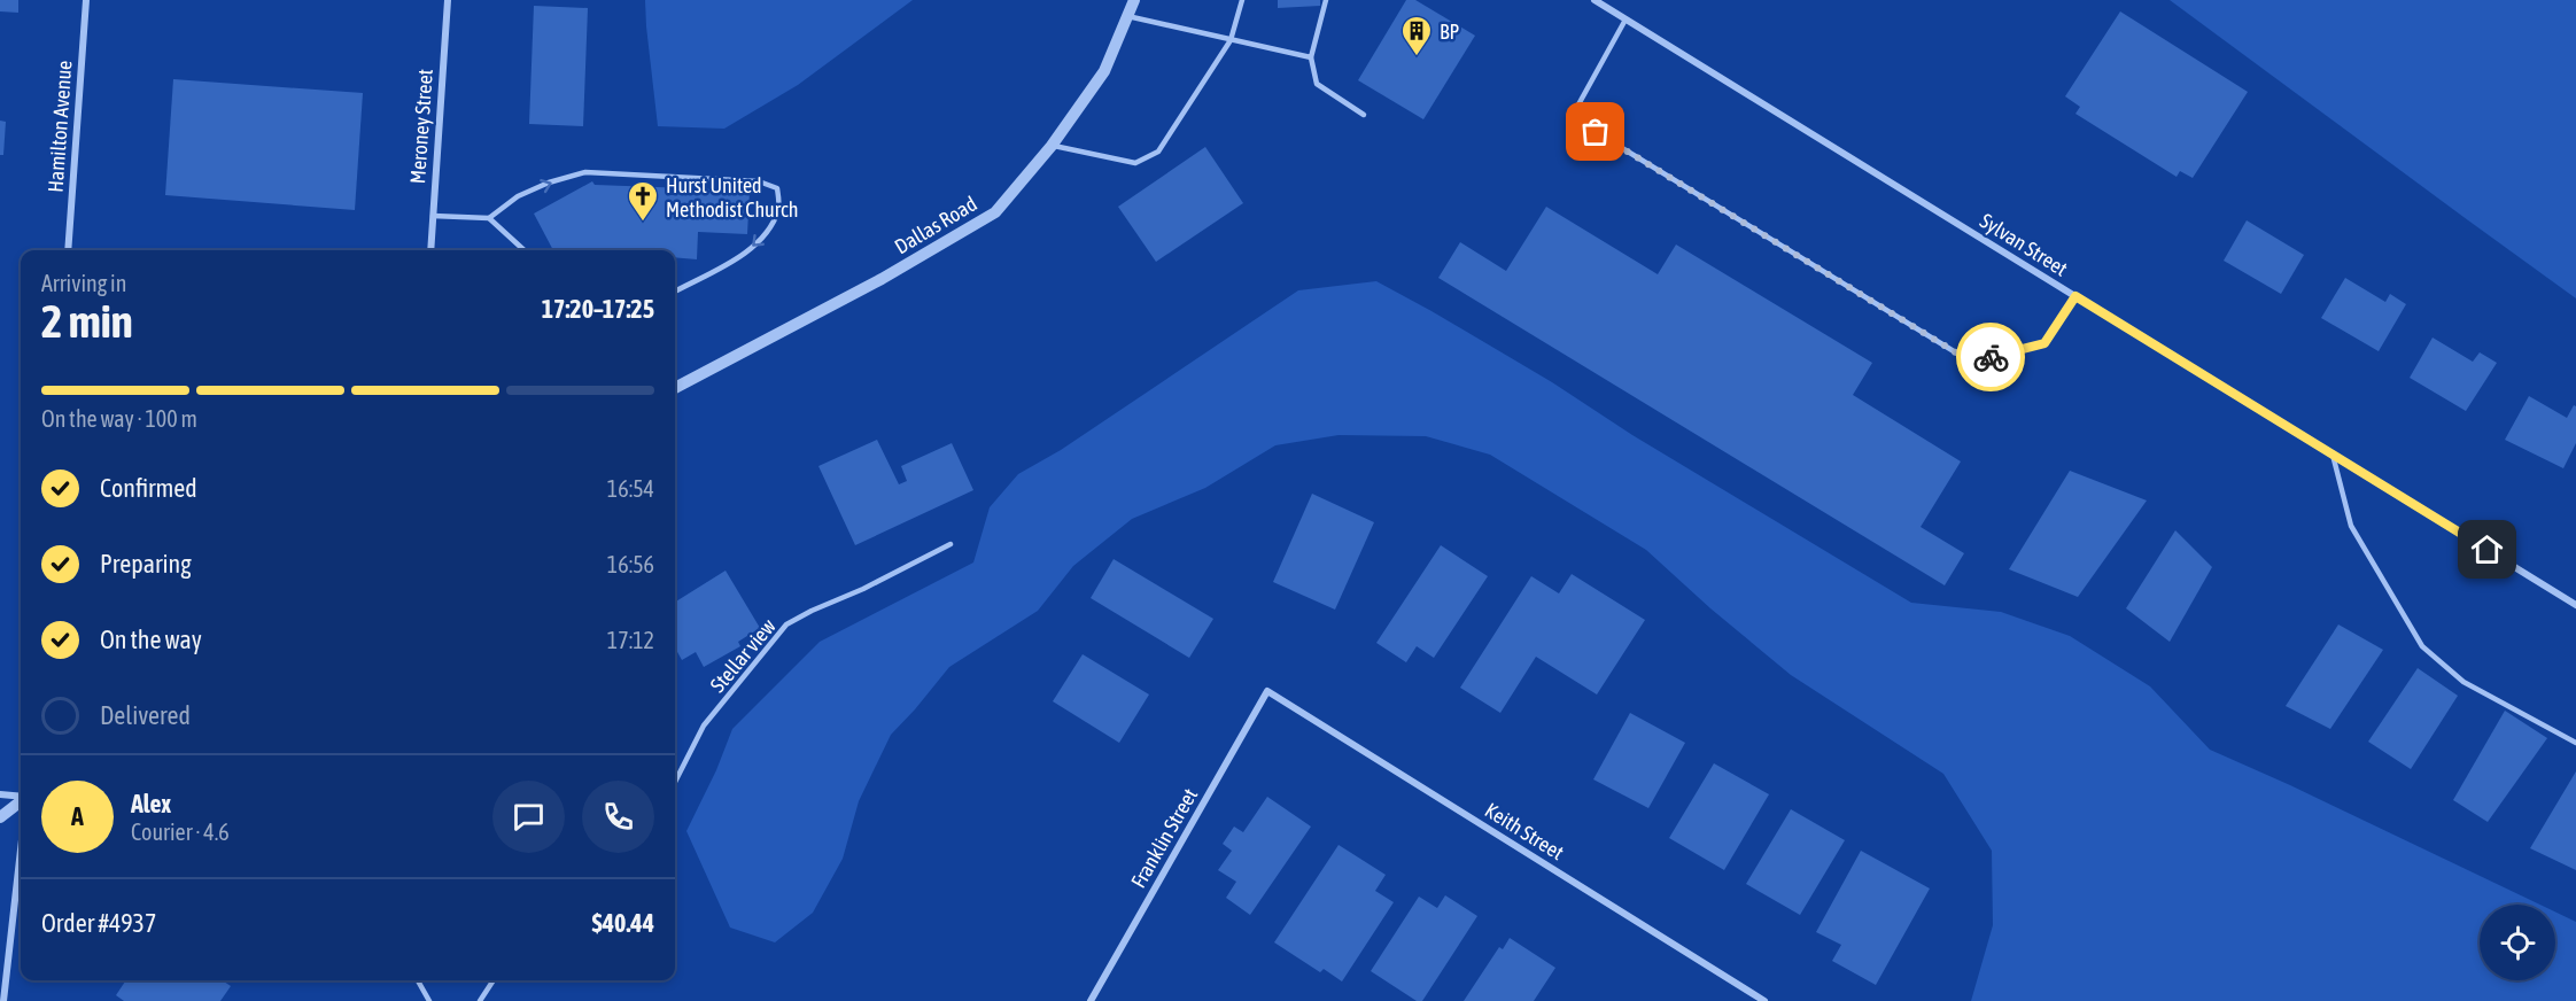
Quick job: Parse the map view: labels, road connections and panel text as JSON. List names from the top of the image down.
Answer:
{
  "streets": {
    "street": [
      "Hamilton Avenue",
      "Meroney Street",
      "Dallas Road",
      "Sylvan Street",
      "Keith Street",
      "Franklin Street"
    ],
    "lane": ["Stellar view"]
  },
  "crossings": [
    ["Keith Street", "Franklin Street"]
  ],
  "places": {
    "building": ["BP"],
    "church": ["Hurst United Methodist Church"]
  },
  "page": {
    "heading": ["2 min", "Arriving in", "17:20–17:25"],
    "panel": [
      "Alex",
      "Courier · 4.6",
      "Order #4937",
      "$40.44"
    ],
    "bar": "On the way · 100 m",
    "list": [
      ["Confirmed", "16:54"],
      ["Preparing", "16:56"],
      ["On the way", "17:12"],
      "Delivered"
    ],
    "round": "A"
  }
}
